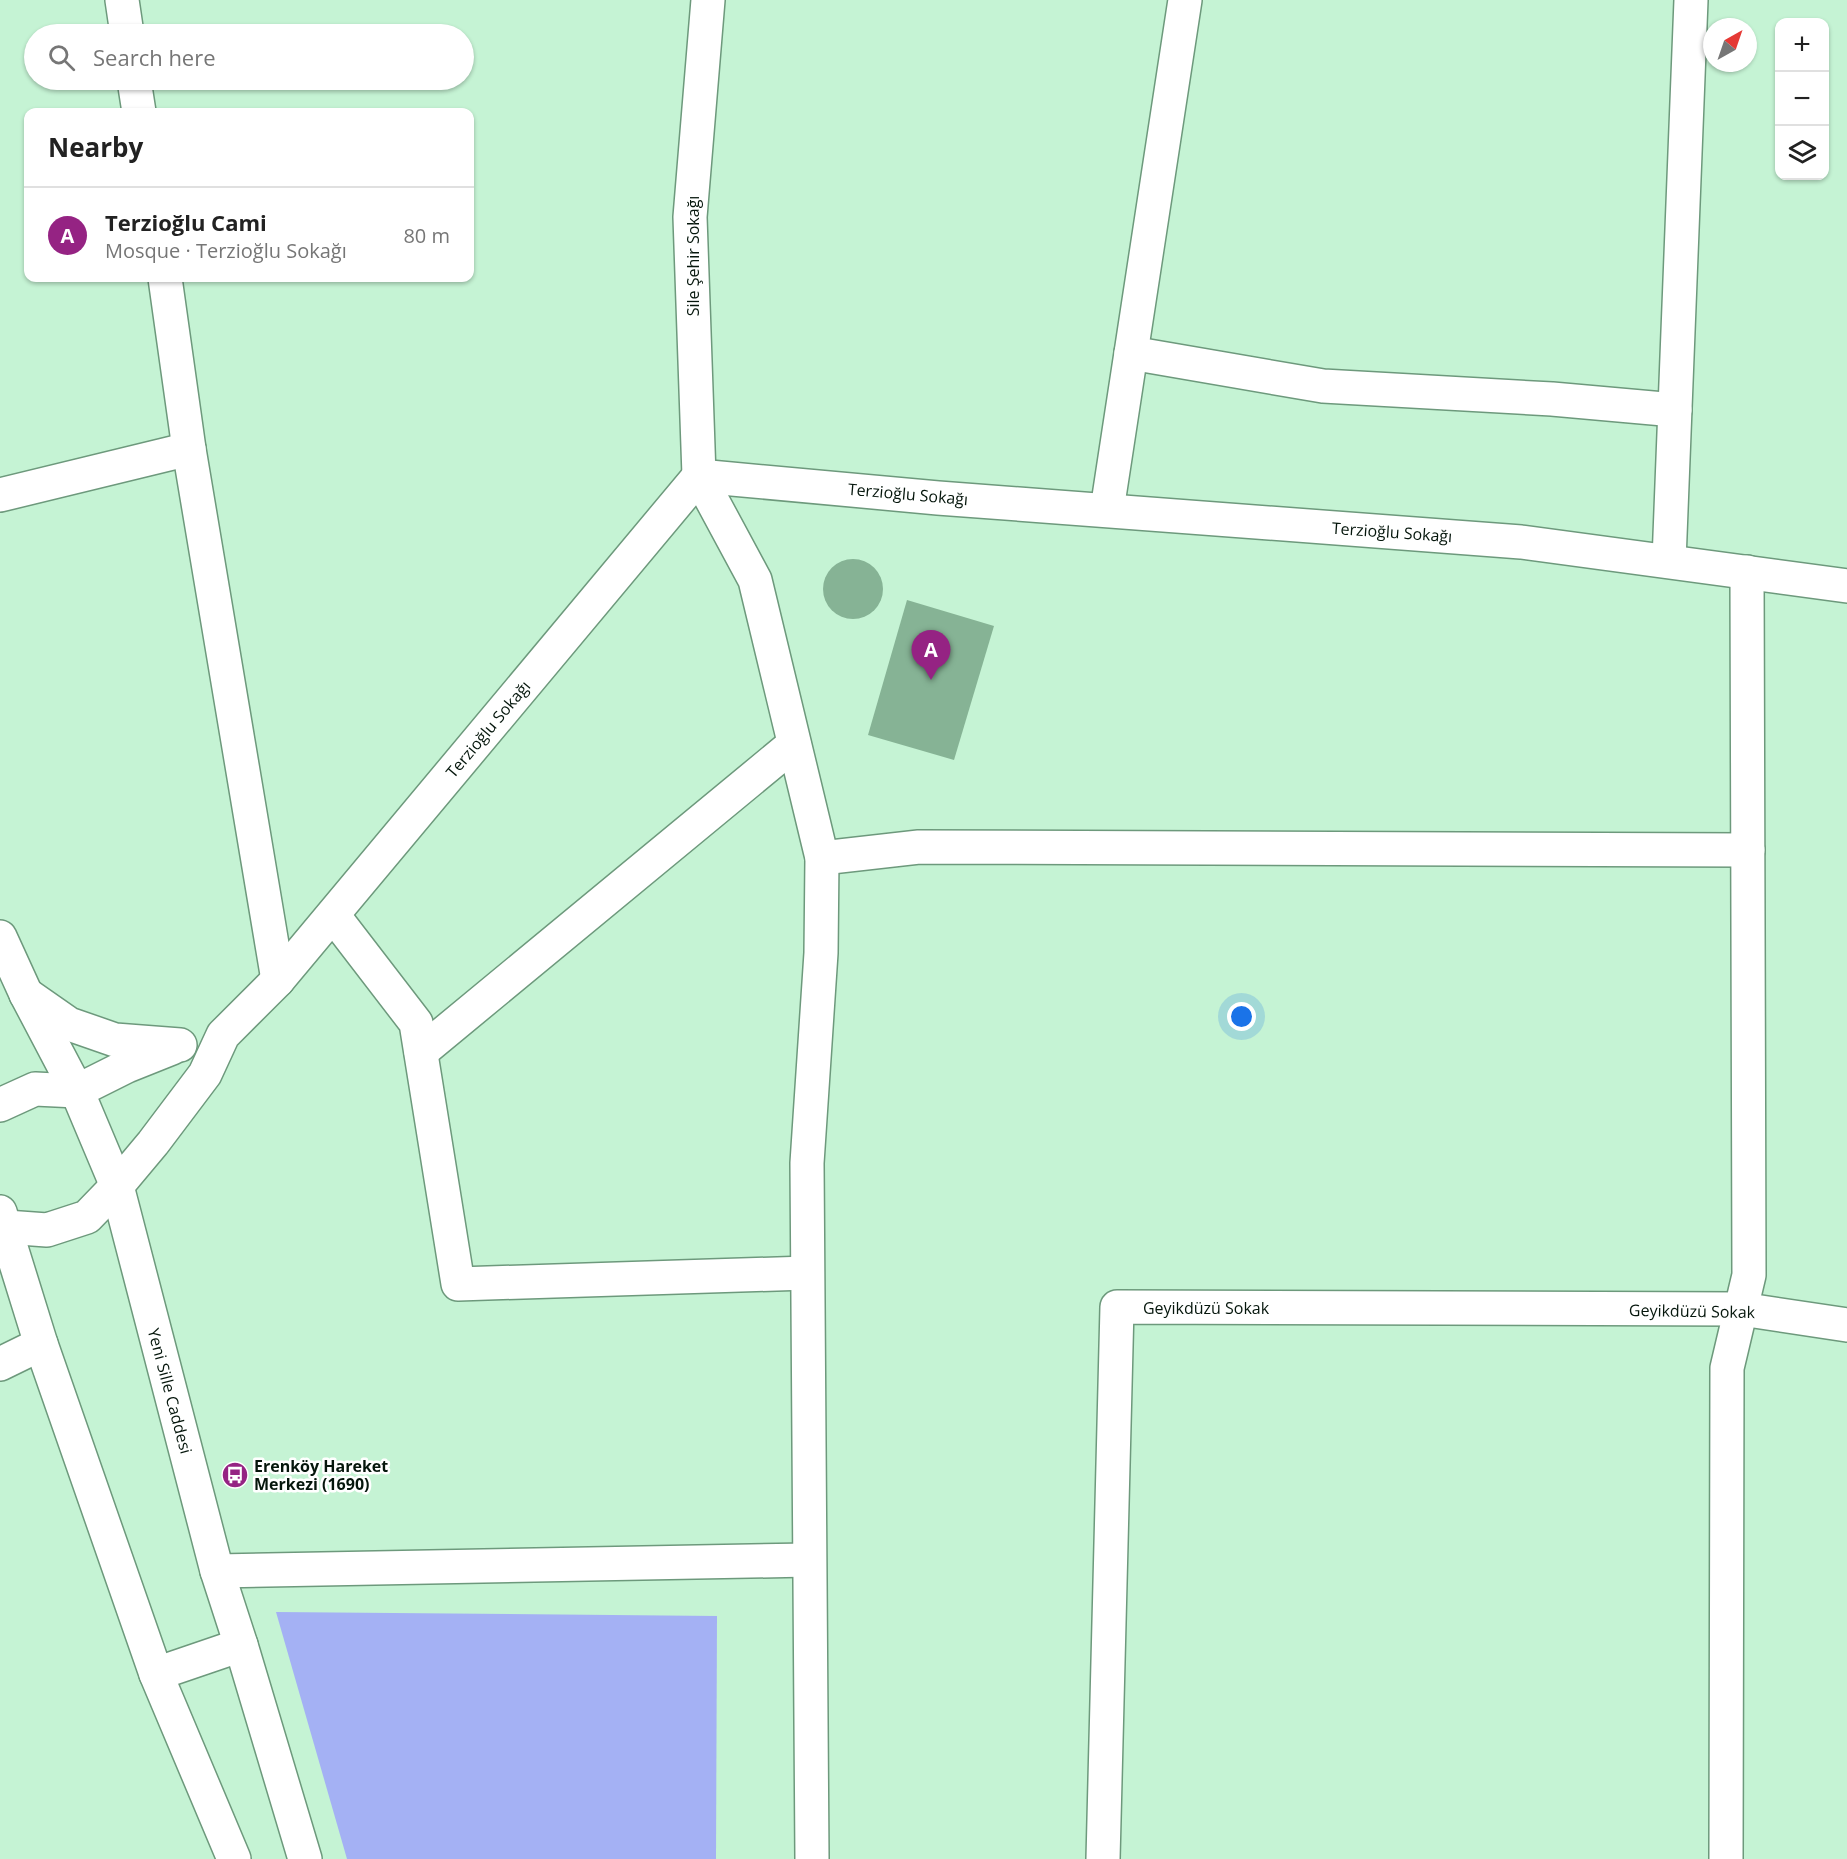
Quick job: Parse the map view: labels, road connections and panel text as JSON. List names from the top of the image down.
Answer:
{
  "streets": {
    "street": [
      "Sile Şehir Sokağı",
      "Terzioğlu Sokağı",
      "Geyikdüzü Sokak",
      "Yeni Sille Caddesi"
    ]
  },
  "crossings": [
    ["Sile Şehir Sokağı", "Terzioğlu Sokağı"]
  ],
  "places": {
    "bus stop": ["Erenköy Hareket Merkezi (1690)"]
  },
  "north": "top right",
  "page": {
    "map_buttons": ["+", "−"],
    "search": "Search here",
    "heading": "Nearby",
    "list": [
      {
        "mark": "A",
        "name": "Terzioğlu Cami",
        "note": "Mosque · Terzioğlu Sokağı",
        "value": "80 m"
      }
    ],
    "pins": "A"
  }
}
